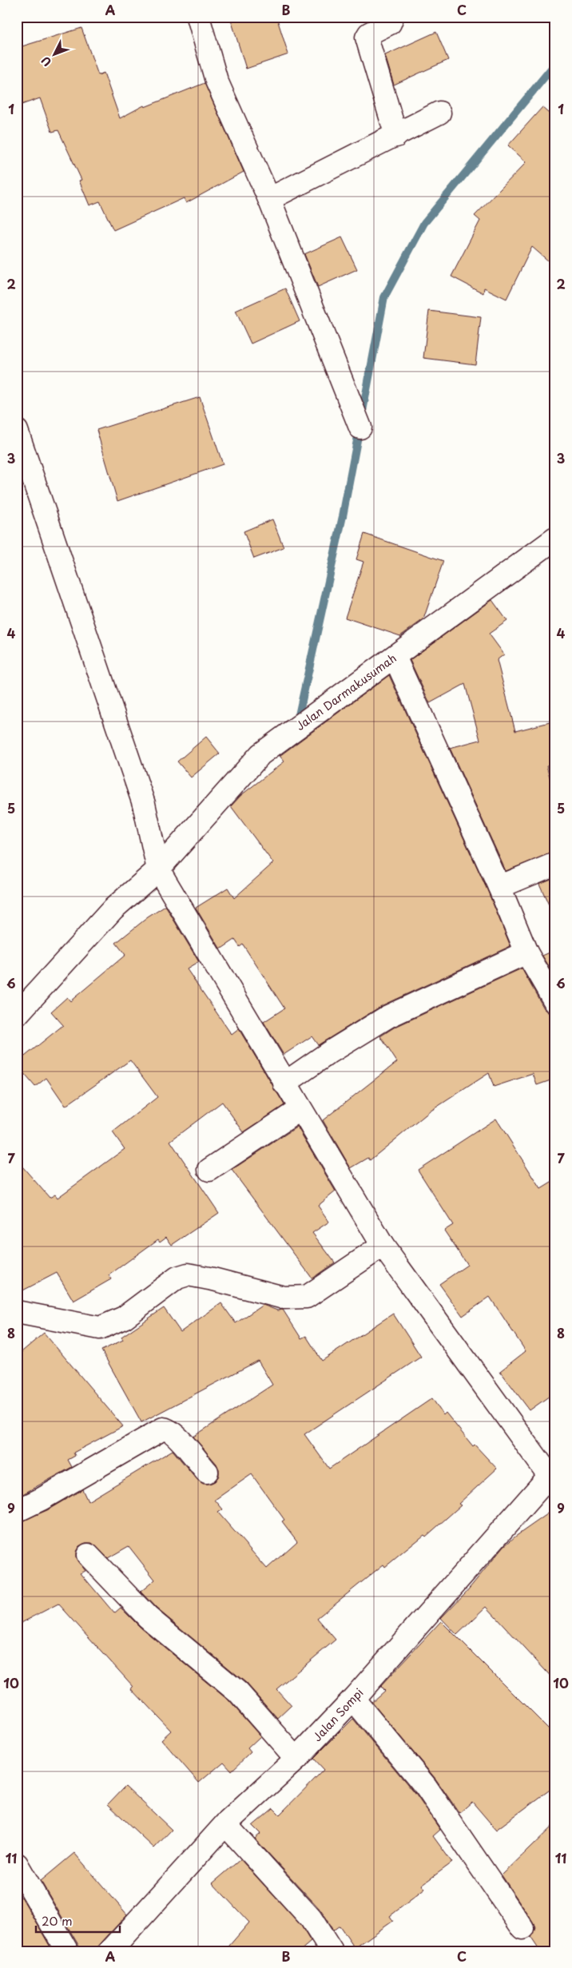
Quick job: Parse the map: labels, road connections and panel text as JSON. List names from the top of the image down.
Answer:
{
  "streets": {
    "street": ["Jalan Darmakusumah", "Jalan Sompi"]
  },
  "scale_bar": "20 m",
  "north": "bottom left",
  "grid": {
    "columns": ["A", "B", "C"],
    "rows": [
      "1",
      "2",
      "3",
      "4",
      "5",
      "6",
      "7",
      "8",
      "9",
      "10",
      "11"
    ]
  }
}
